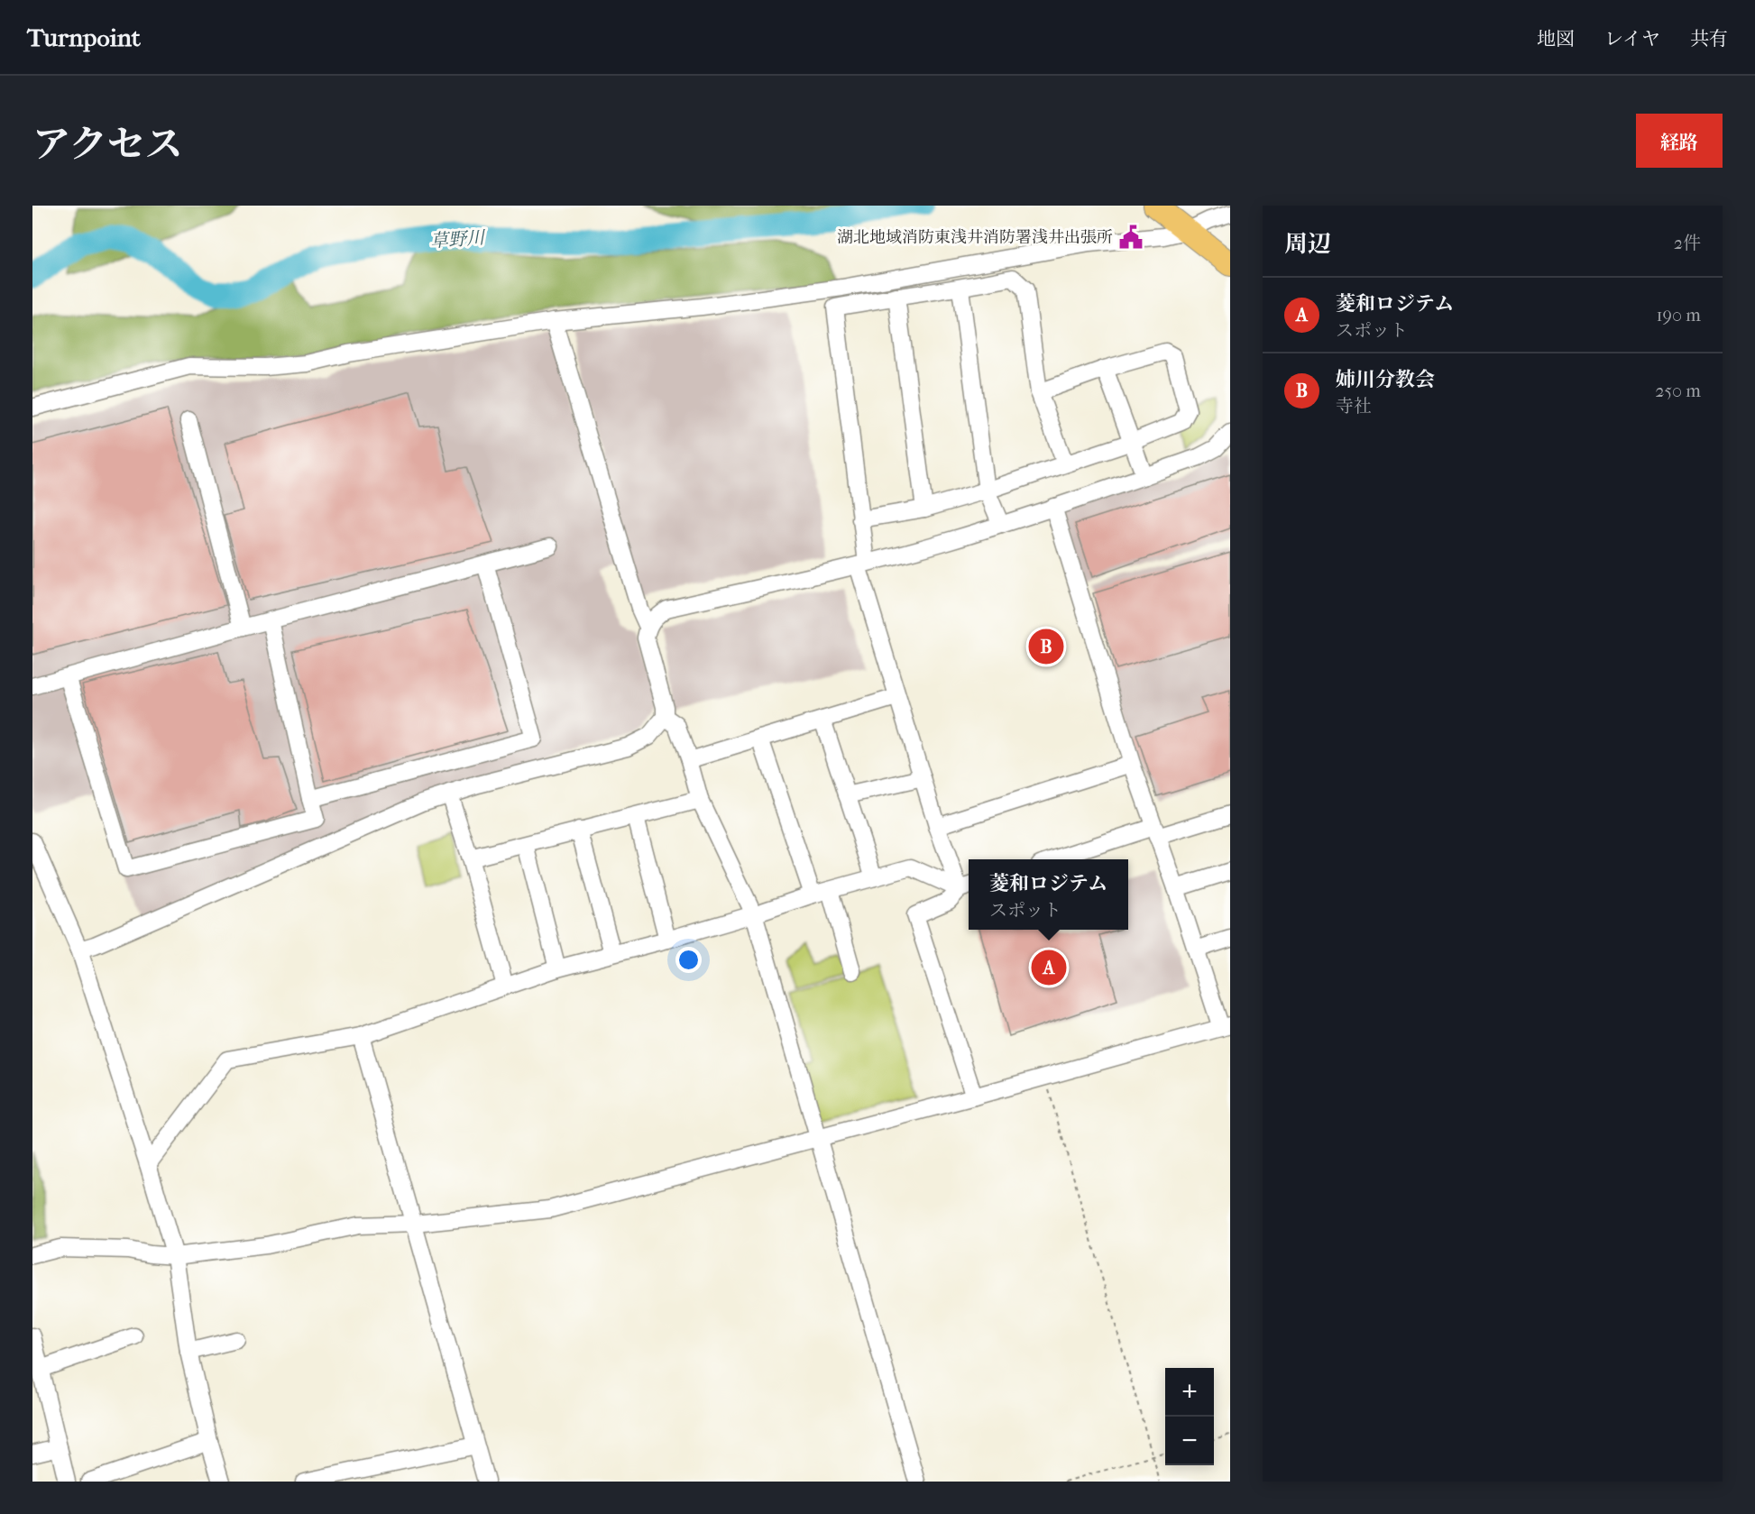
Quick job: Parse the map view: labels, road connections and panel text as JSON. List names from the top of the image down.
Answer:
{
  "water": ["草野川"],
  "places": {
    "public building": ["湖北地域消防東浅井消防署浅井出張所"]
  },
  "page": {
    "header": "Turnpoint",
    "nav": ["地図", "レイヤ", "共有"],
    "title": "アクセス",
    "buttons": "経路",
    "heading": ["周辺", "2件"],
    "list": [
      {
        "mark": "A",
        "name": "菱和ロジテム",
        "note": "スポット",
        "value": "190 m"
      },
      {
        "mark": "B",
        "name": "姉川分教会",
        "note": "寺社",
        "value": "250 m"
      }
    ],
    "pins": ["B", "A"],
    "popup": ["菱和ロジテム", "スポット"],
    "map_buttons": ["+", "−"]
  }
}
